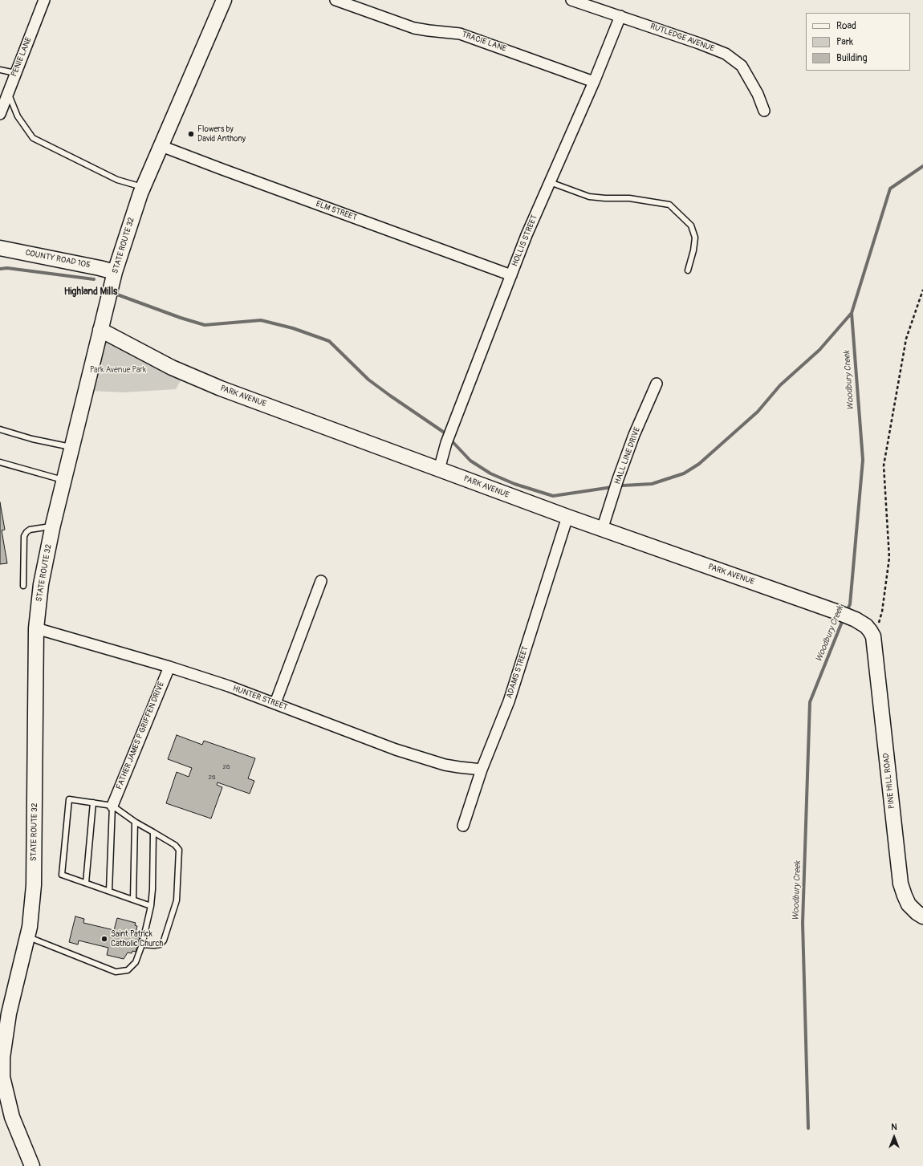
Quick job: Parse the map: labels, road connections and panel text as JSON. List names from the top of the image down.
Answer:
{
  "streets": {
    "main road": [
      "STATE ROUTE 32",
      "COUNTY ROAD 105",
      "PARK AVENUE",
      "PINE HILL ROAD"
    ],
    "street": [
      "RUTLEDGE AVENUE",
      "TRACIE LANE",
      "PENIE LANE",
      "ELM STREET",
      "HOLLIS STREET",
      "HALL LINE DRIVE",
      "ADAMS STREET",
      "HUNTER STREET",
      "FATHER JAMES P GRIFFEN DRIVE"
    ]
  },
  "crossings": [
    ["RUTLEDGE AVENUE", "HOLLIS STREET"],
    ["TRACIE LANE", "HOLLIS STREET"],
    ["ELM STREET", "HOLLIS STREET"],
    ["ELM STREET", "STATE ROUTE 32"],
    ["HOLLIS STREET", "PARK AVENUE"],
    ["STATE ROUTE 32", "COUNTY ROAD 105"],
    ["STATE ROUTE 32", "PARK AVENUE"],
    ["STATE ROUTE 32", "HUNTER STREET"],
    ["PARK AVENUE", "HALL LINE DRIVE"],
    ["PARK AVENUE", "ADAMS STREET"],
    ["PARK AVENUE", "PINE HILL ROAD"],
    ["ADAMS STREET", "HUNTER STREET"],
    ["HUNTER STREET", "FATHER JAMES P GRIFFEN DRIVE"]
  ],
  "districts": ["Highland Mills"],
  "water": ["Woodbury Creek"],
  "parks": ["Park Avenue Park"],
  "places": ["Flowers by David Anthony", "Saint Patrick Catholic Church"],
  "house_numbers": ["26", "26"],
  "legend": ["Road", "Park", "Building"],
  "north": "top"
}
